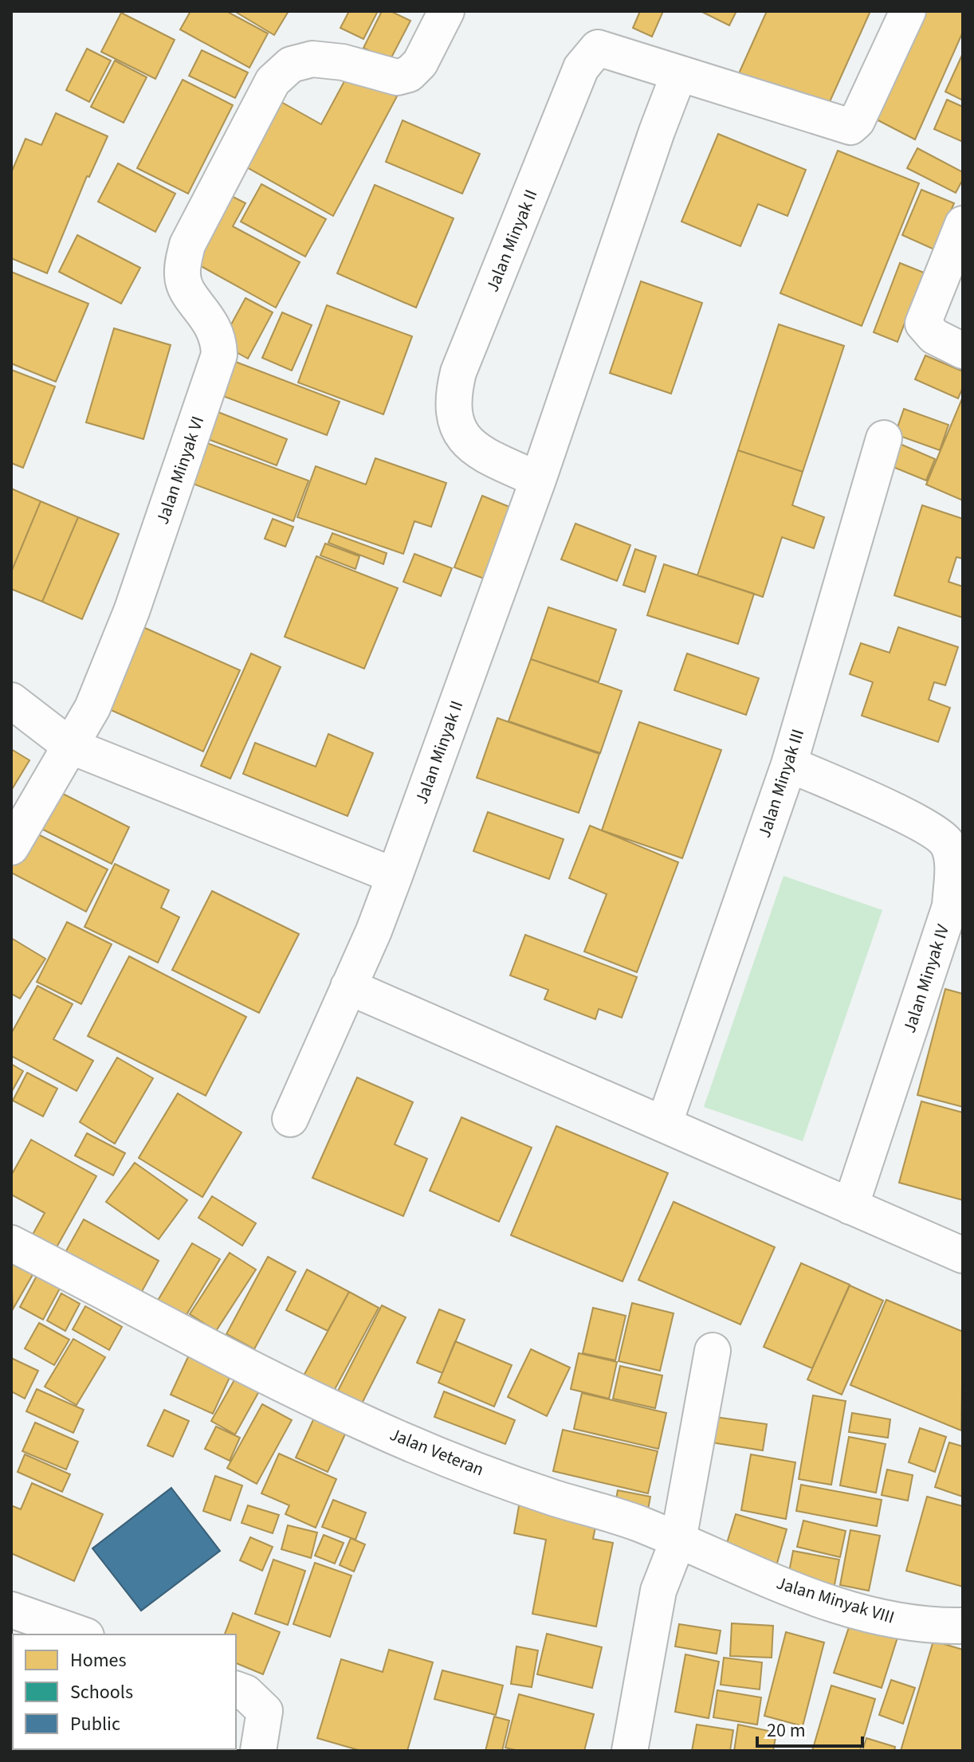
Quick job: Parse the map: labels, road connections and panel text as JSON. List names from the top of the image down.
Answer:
{
  "streets": {
    "street": [
      "Jalan Minyak II",
      "Jalan Minyak VI",
      "Jalan Minyak III",
      "Jalan Minyak IV",
      "Jalan Veteran",
      "Jalan Minyak VIII"
    ]
  },
  "crossings": [
    ["Jalan Minyak III", "Jalan Minyak IV"],
    ["Jalan Veteran", "Jalan Minyak VIII"]
  ],
  "legend": ["Homes", "Schools", "Public"],
  "scale_bar": "20 m"
}
